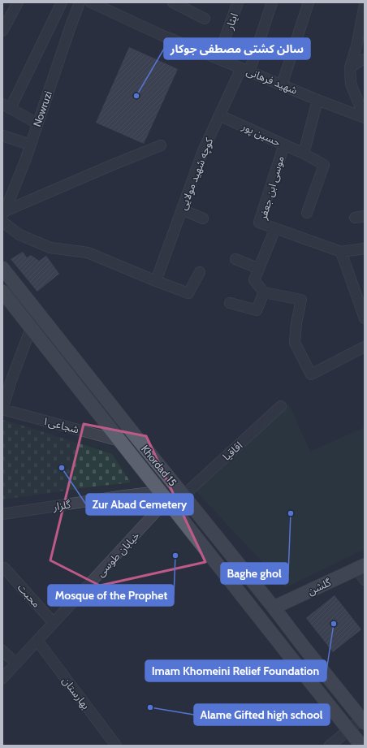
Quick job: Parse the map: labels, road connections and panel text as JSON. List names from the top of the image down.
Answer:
{
  "streets": {
    "main road": ["Khordad 15", "گلشن"],
    "street": [
      "ایثار",
      "شهید فرهانی",
      "Nowruzi",
      "حسین پور",
      "کوچه شهید مولایی",
      "موسی ابن جعفر",
      "شجاعی۱",
      "اقاقیا",
      "گلزار",
      "خیابان طوسی",
      "محبت",
      "بهارستان"
    ]
  },
  "crossings": [
    ["ایثار", "شهید فرهانی"],
    ["شهید فرهانی", "کوچه شهید مولایی"],
    ["حسین پور", "کوچه شهید مولایی"],
    ["حسین پور", "موسی ابن جعفر"],
    ["شجاعی۱", "Khordad 15"],
    ["اقاقیا", "Khordad 15"],
    ["Khordad 15", "گلزار"],
    ["Khordad 15", "خیابان طوسی"],
    ["Khordad 15", "گلشن"],
    ["گلزار", "خیابان طوسی"],
    ["خیابان طوسی", "محبت"],
    ["خیابان طوسی", "بهارستان"]
  ],
  "places": [
    "سالن کشتی مصطفی جوکار",
    "Zur Abad Cemetery",
    "Baghe ghol",
    "Mosque of the Prophet",
    "Imam Khomeini Relief Foundation",
    "Alame Gifted high school"
  ]
}
